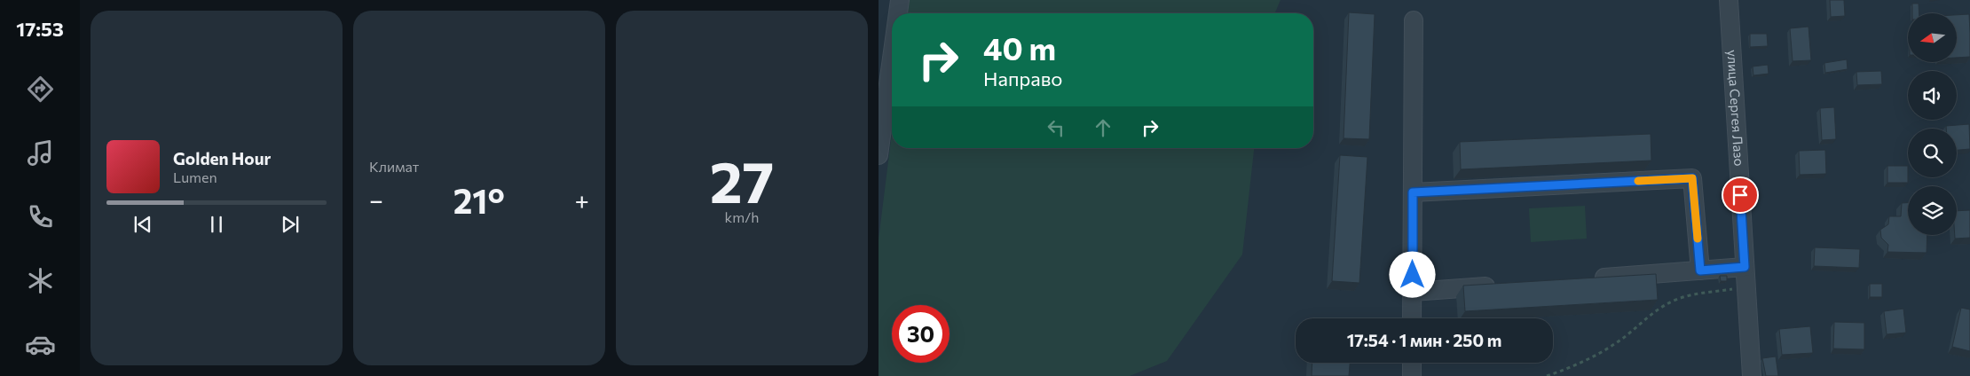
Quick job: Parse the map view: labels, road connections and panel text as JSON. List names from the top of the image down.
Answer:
{
  "streets": {
    "street": ["улица Сергея Лазо"]
  },
  "north": "left",
  "page": {
    "tabs": "17:53",
    "tile": [
      "Климат",
      ["27", "km/h"]
    ],
    "turn": ["40 m", "Направо"],
    "song": ["Golden Hour", "Lumen"],
    "heat": ["−", "21°", "+"],
    "limit": "30",
    "trip": "17:54 · 1 мин · 250 m"
  }
}
